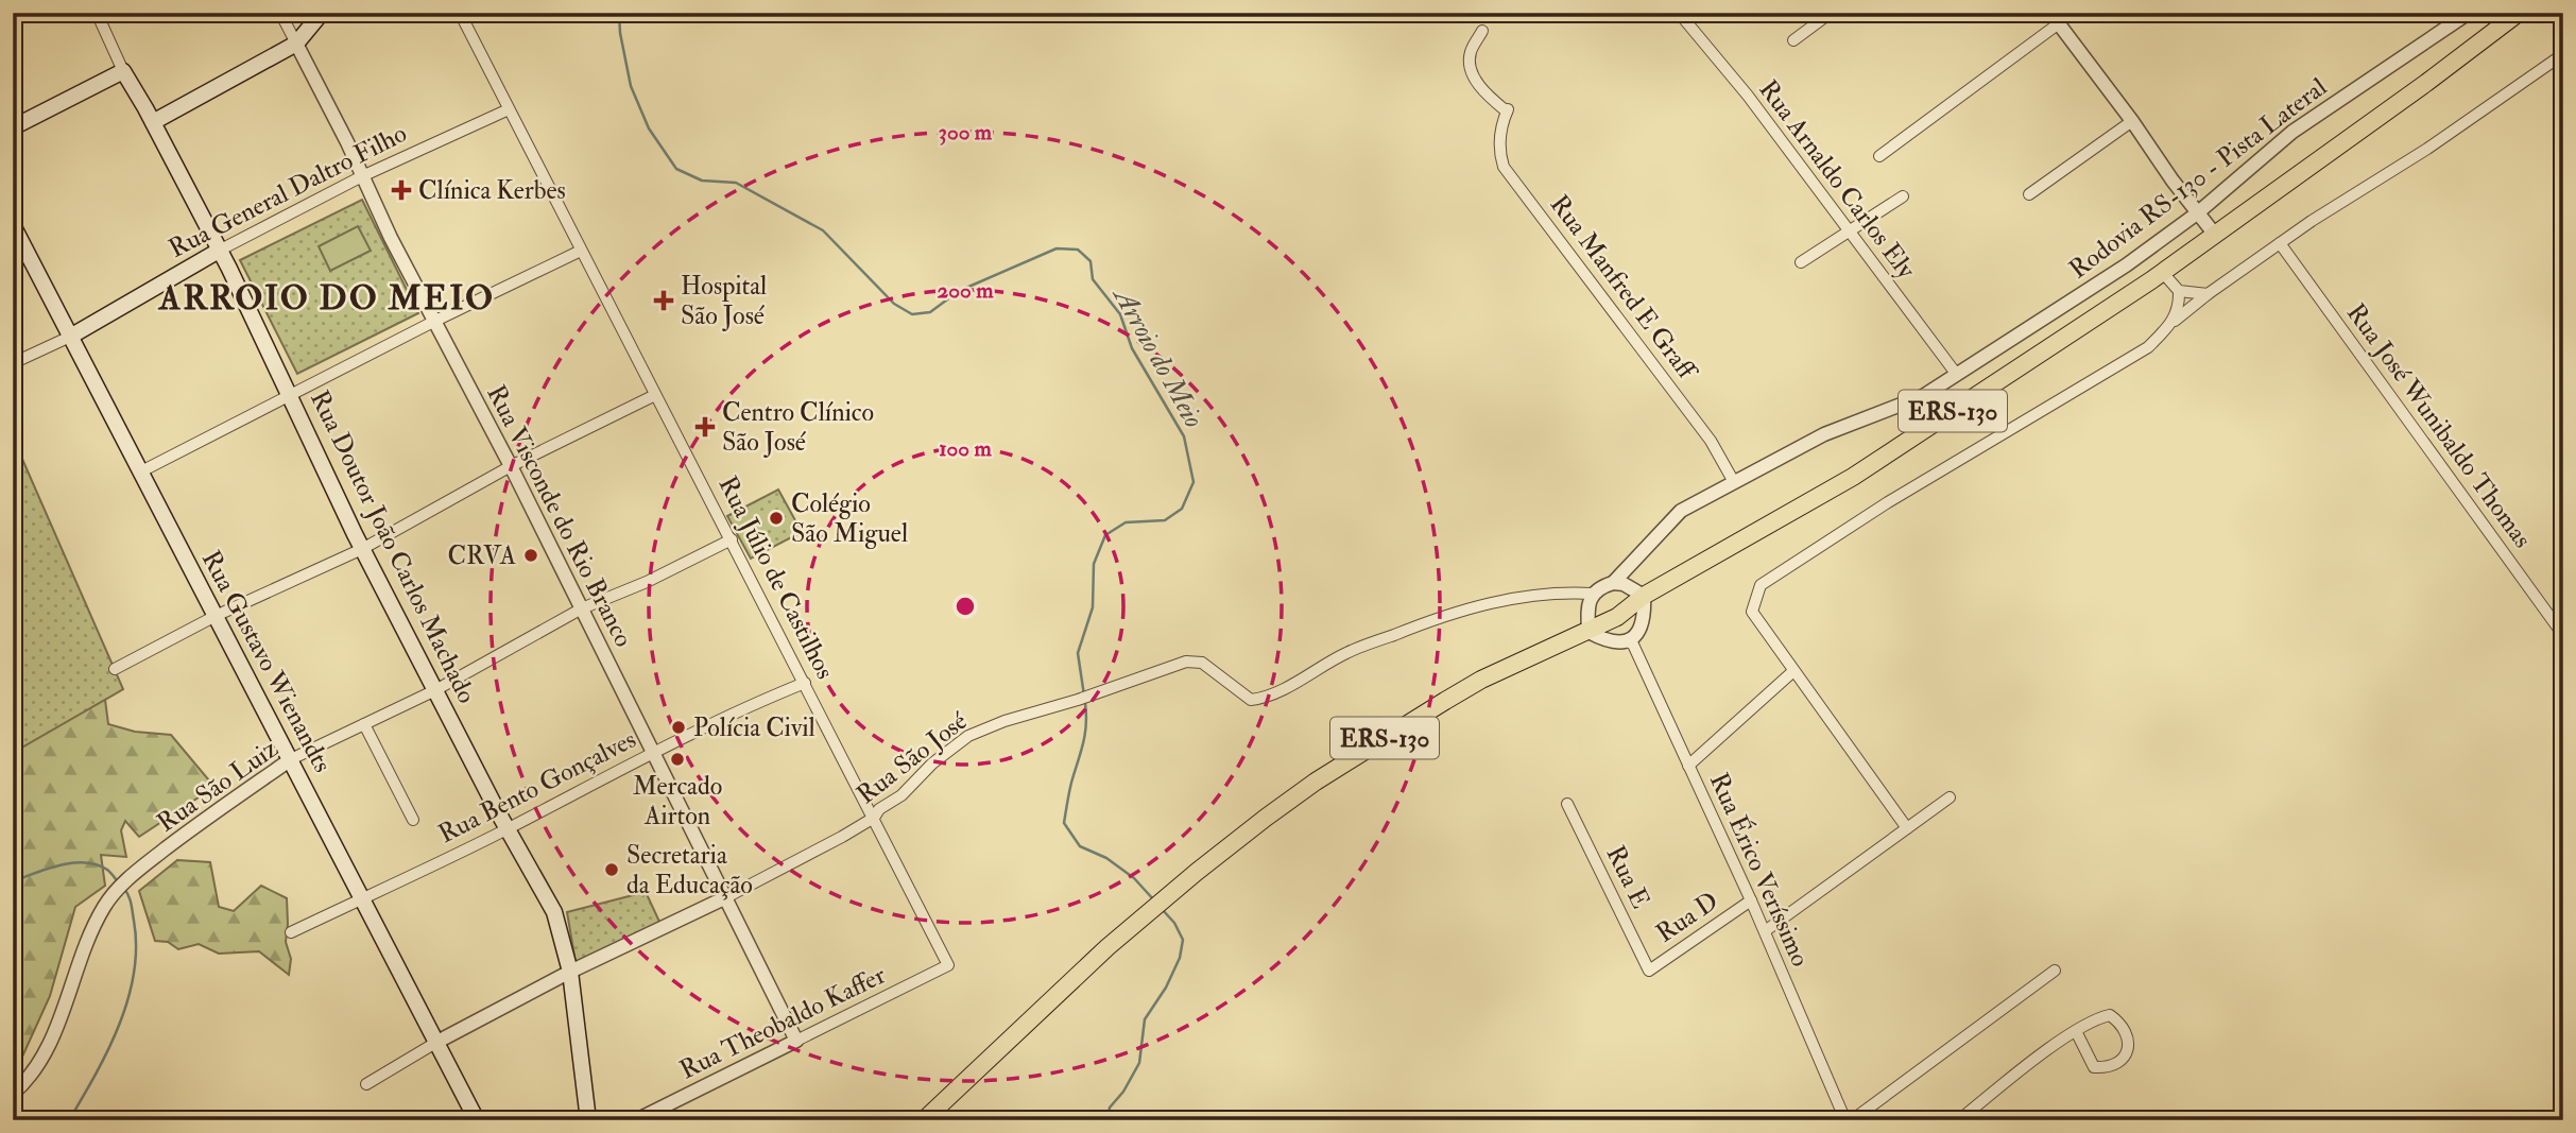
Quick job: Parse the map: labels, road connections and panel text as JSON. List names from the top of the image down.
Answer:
{
  "streets": {
    "main road": [
      "Rua General Daltro Filho",
      "ERS-130",
      "Rua Doutor João Carlos Machado",
      "Rua Gustavo Wienandts"
    ],
    "street": [
      "Rodovia RS-130 - Pista Lateral",
      "Rua Arnaldo Carlos Ely",
      "Rua Manfred E Graff",
      "Rua José Wunibaldo Thomas",
      "Rua Visconde do Rio Branco",
      "Rua Júlio de Castilhos",
      "Rua São José",
      "Rua São Luiz",
      "Rua Bento Gonçalves",
      "Rua Érico Veríssimo",
      "Rua E",
      "Rua D",
      "Rua Theobaldo Kaffer"
    ]
  },
  "crossings": [
    ["Rodovia RS-130 - Pista Lateral", "Rua Arnaldo Carlos Ely"],
    ["Rodovia RS-130 - Pista Lateral", "Rua Manfred E Graff"],
    ["Rodovia RS-130 - Pista Lateral", "Rua São José"],
    ["Rua General Daltro Filho", "Rua Visconde do Rio Branco"],
    ["Rua General Daltro Filho", "Rua Doutor João Carlos Machado"],
    ["Rua General Daltro Filho", "Rua Júlio de Castilhos"],
    ["Rua General Daltro Filho", "Rua Gustavo Wienandts"],
    ["Rua Visconde do Rio Branco", "Rua São José"],
    ["Rua Visconde do Rio Branco", "Rua São Luiz"],
    ["Rua Visconde do Rio Branco", "Rua Bento Gonçalves"],
    ["Rua Visconde do Rio Branco", "Rua Theobaldo Kaffer"],
    ["Rua Doutor João Carlos Machado", "Rua São José"],
    ["Rua Doutor João Carlos Machado", "Rua São Luiz"],
    ["Rua Doutor João Carlos Machado", "Rua Bento Gonçalves"],
    ["Rua Júlio de Castilhos", "Rua São José"],
    ["Rua Júlio de Castilhos", "Rua São Luiz"],
    ["Rua Júlio de Castilhos", "Rua Bento Gonçalves"],
    ["Rua Júlio de Castilhos", "Rua Theobaldo Kaffer"],
    ["Rua Gustavo Wienandts", "Rua São José"],
    ["Rua Gustavo Wienandts", "Rua São Luiz"],
    ["Rua Gustavo Wienandts", "Rua Bento Gonçalves"],
    ["Rua Érico Veríssimo", "Rua D"],
    ["Rua E", "Rua D"]
  ],
  "districts": ["ARROIO DO MEIO"],
  "water": ["Arroio do Meio"],
  "places": {
    "health": ["Clínica Kerbes", "Hospital São José", "Centro Clínico São José"],
    "other": [
      "Colégio São Miguel",
      "CRVA",
      "Polícia Civil",
      "Mercado Airton",
      "Secretaria da Educação"
    ]
  },
  "rings": ["300 m", "200 m", "100 m"]
}
